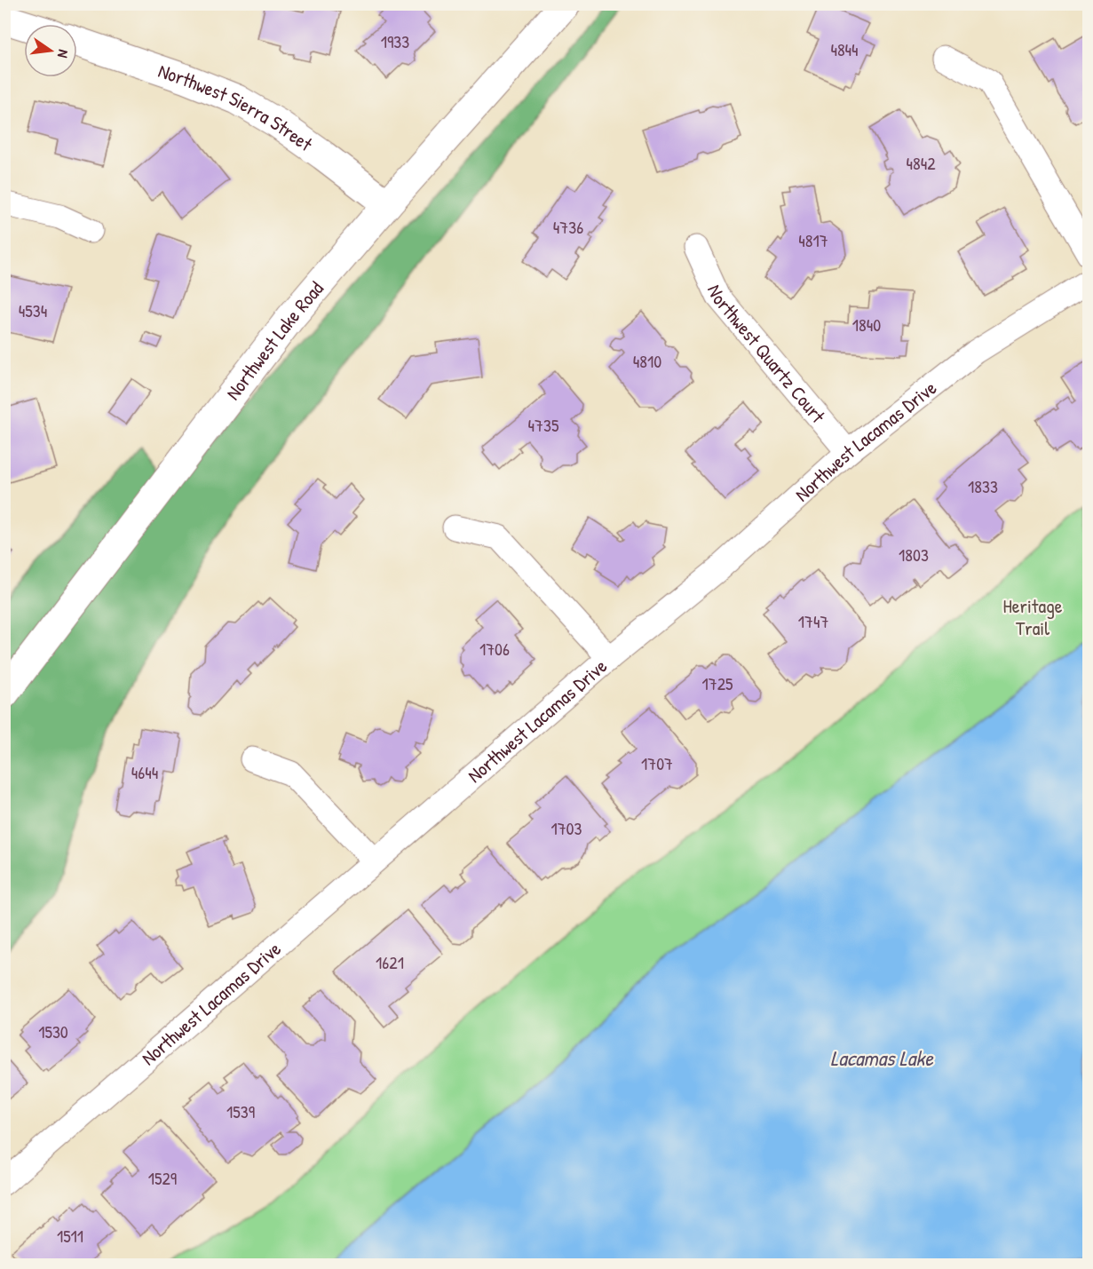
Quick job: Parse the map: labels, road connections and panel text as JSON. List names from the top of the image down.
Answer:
{
  "streets": {
    "main road": ["Northwest Sierra Street", "Northwest Lake Road"],
    "street": ["Northwest Quartz Court", "Northwest Lacamas Drive"]
  },
  "crossings": [
    ["Northwest Sierra Street", "Northwest Lake Road"],
    ["Northwest Quartz Court", "Northwest Lacamas Drive"]
  ],
  "water": ["Lacamas Lake"],
  "parks": ["Heritage Trail"],
  "house_numbers": [
    "1933",
    "4844",
    "4842",
    "4736",
    "4817",
    "4534",
    "1840",
    "4810",
    "4735",
    "1833",
    "1803",
    "1747",
    "1706",
    "1725",
    "1707",
    "4644",
    "1703",
    "1621",
    "1530",
    "1539",
    "1529",
    "1511"
  ],
  "north": "right"
}
